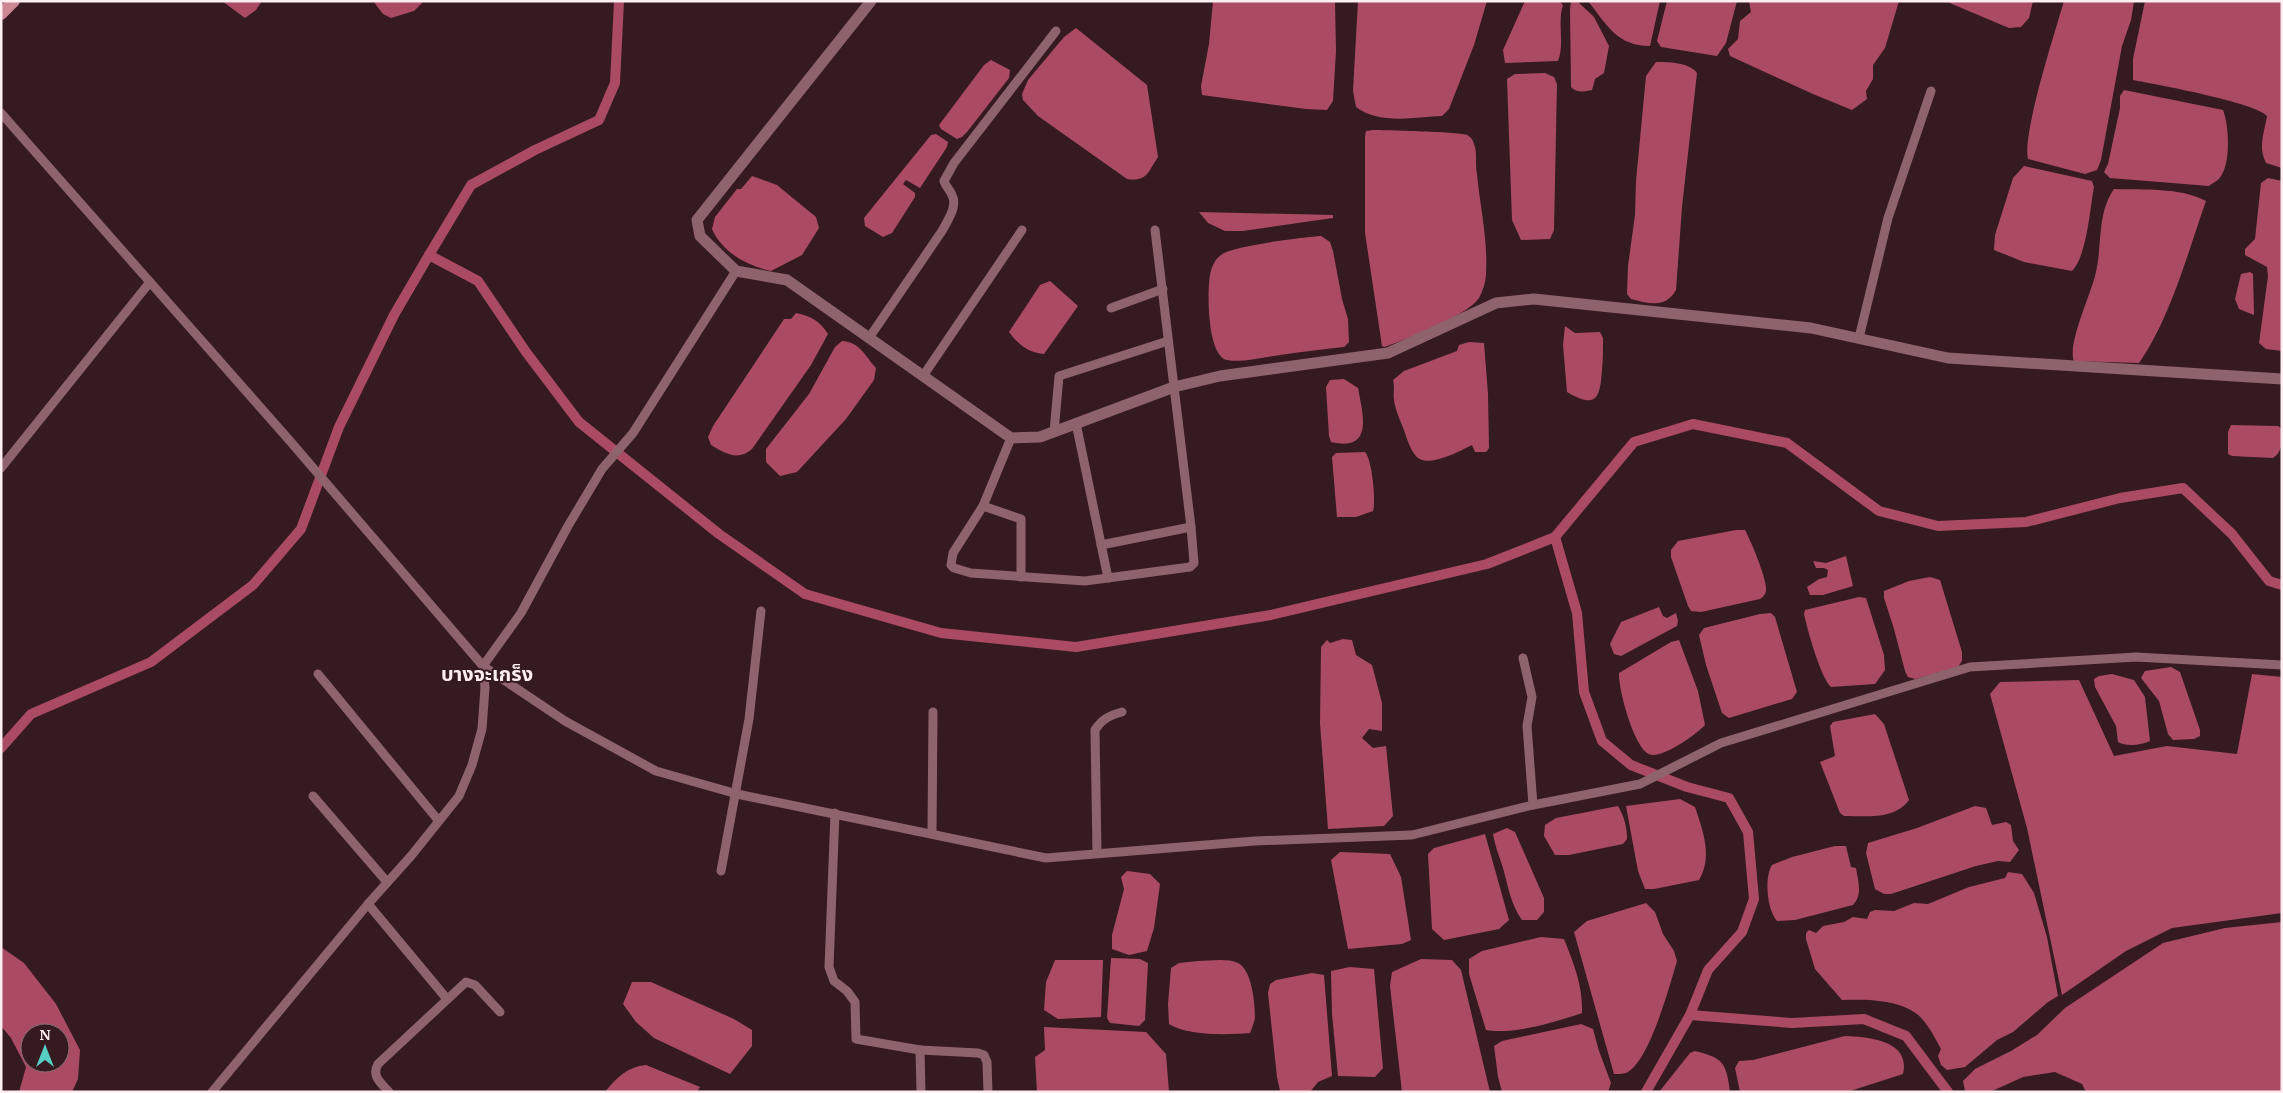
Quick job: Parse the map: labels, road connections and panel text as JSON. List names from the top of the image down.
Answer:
{
  "districts": ["บางจะเกร็ง"],
  "north": "top"
}
